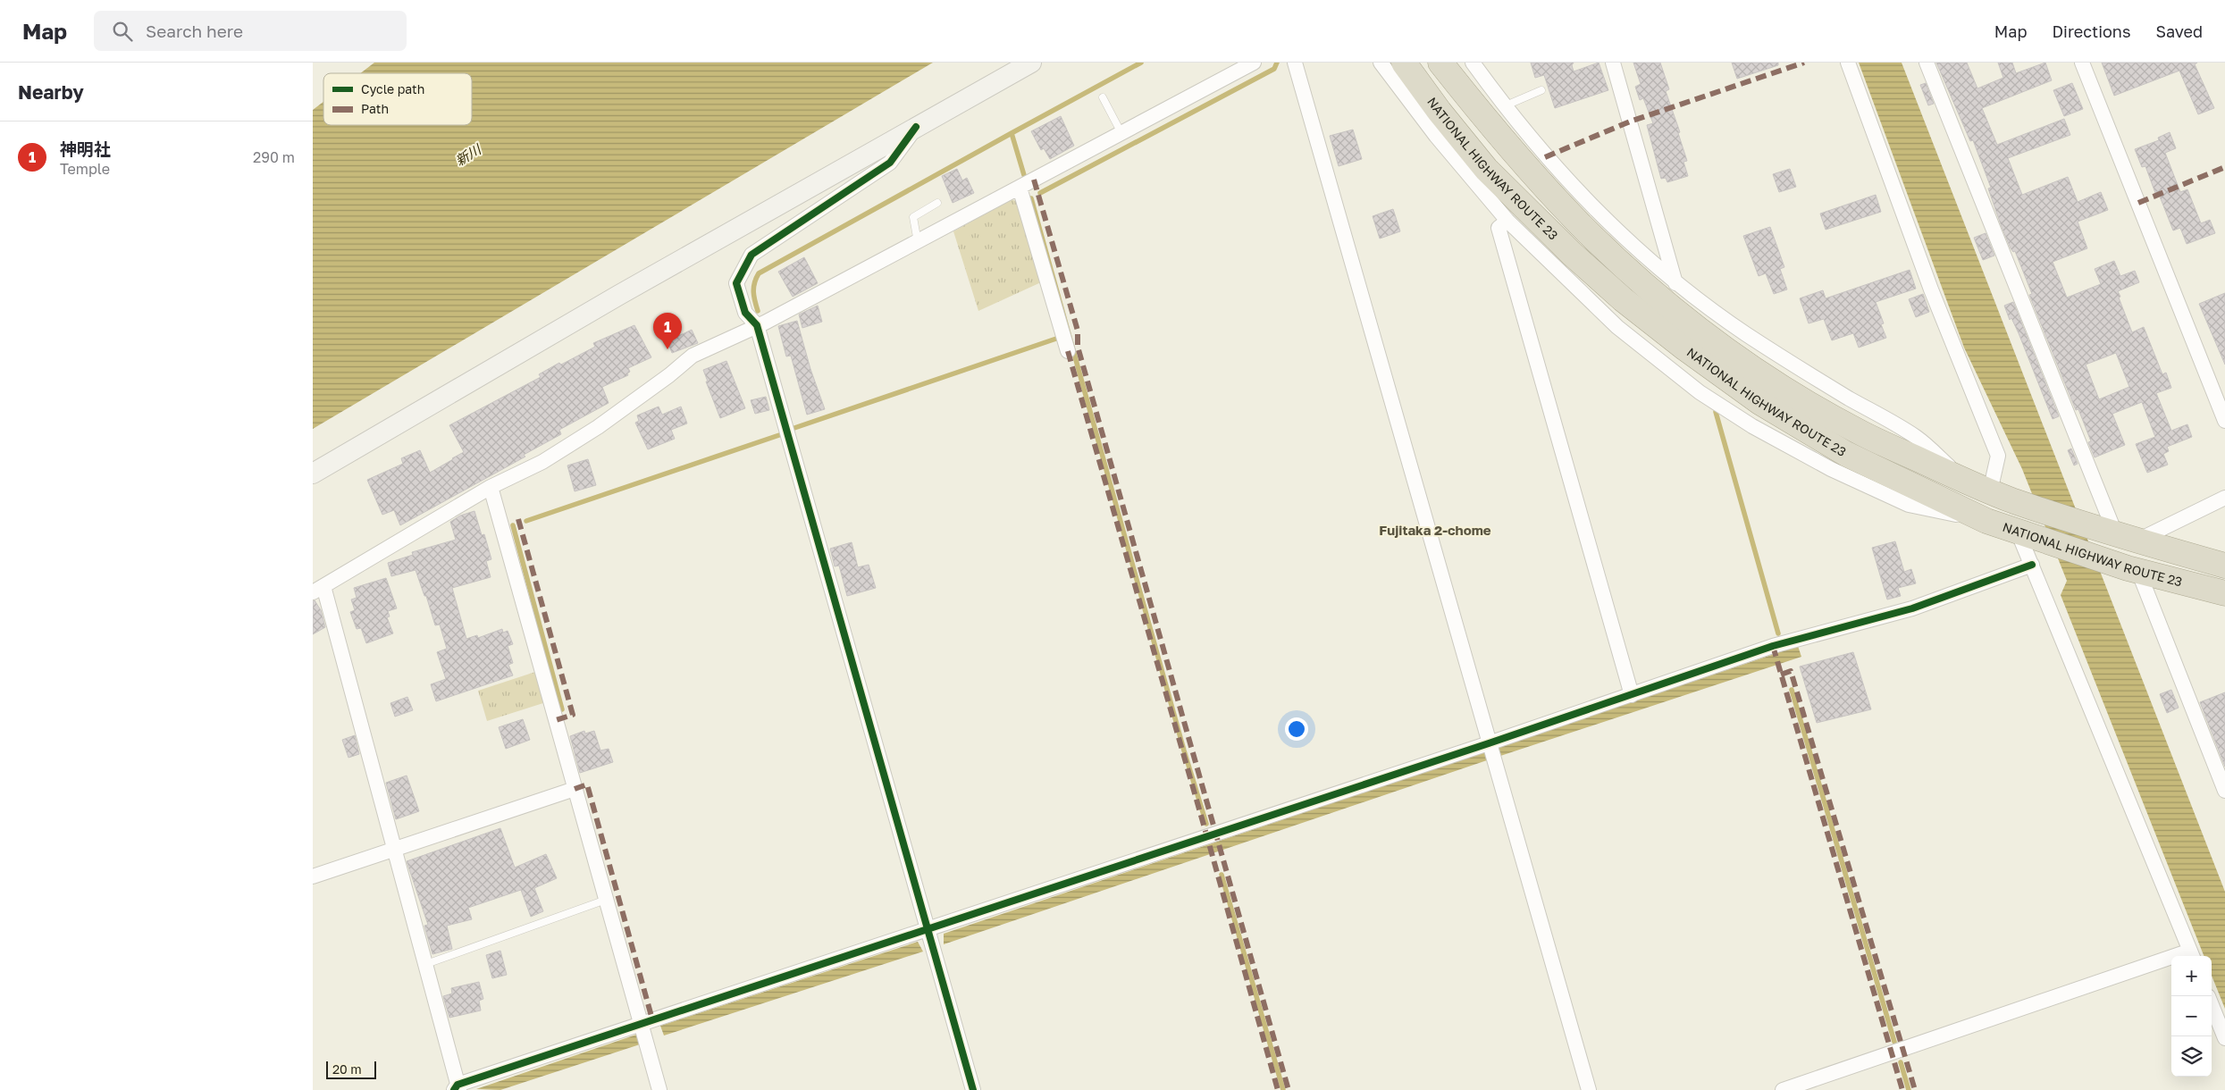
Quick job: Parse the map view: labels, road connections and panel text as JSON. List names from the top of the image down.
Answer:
{
  "streets": {
    "highway": ["NATIONAL HIGHWAY ROUTE 23"]
  },
  "districts": ["Fujitaka 2-chome"],
  "water": ["新川"],
  "legend": ["Cycle path", "Path"],
  "scale_bar": "20 m",
  "page": {
    "header": "Map",
    "search": "Search here",
    "nav": ["Map", "Directions", "Saved"],
    "heading": "Nearby",
    "list": [
      {
        "mark": "1",
        "name": "神明社",
        "note": "Temple",
        "value": "290 m"
      }
    ],
    "pins": "1",
    "map_buttons": ["+", "−"],
    "scale": "20 m"
  }
}
